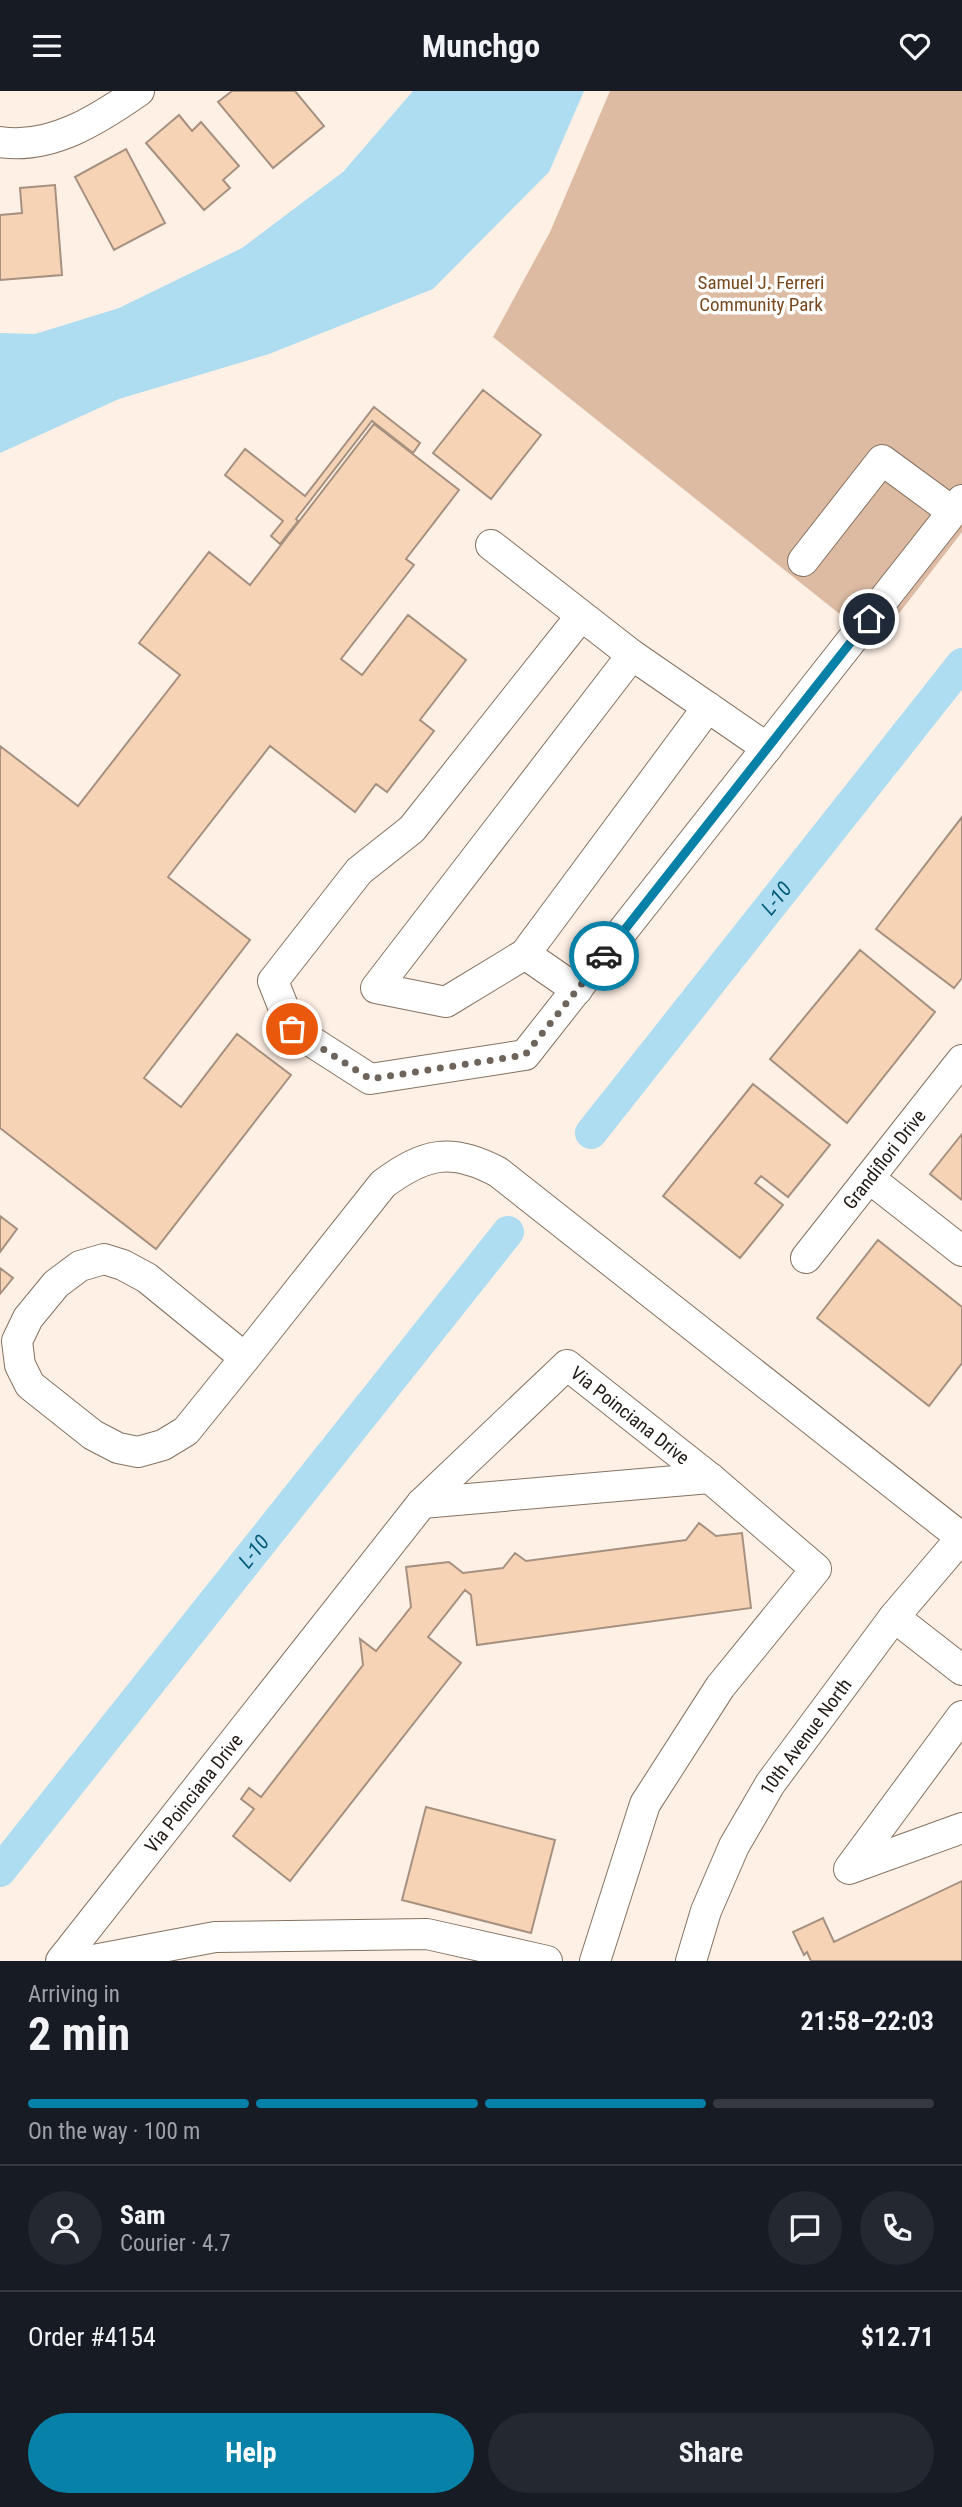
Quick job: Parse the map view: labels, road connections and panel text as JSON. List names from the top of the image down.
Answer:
{
  "streets": {
    "street": ["Grandiflori Drive", "Via Poinciana Drive", "10th Avenue North"]
  },
  "water": ["L-10"],
  "parks": ["Samuel J. Ferreri Community Park"],
  "page": {
    "header": "Munchgo",
    "heading": ["2 min", "Arriving in", "21:58–22:03"],
    "panel": [
      "Sam",
      "Courier · 4.7",
      "Order #4154",
      "$12.71"
    ],
    "bar": "On the way · 100 m",
    "buttons": ["Help", "Share"]
  }
}
